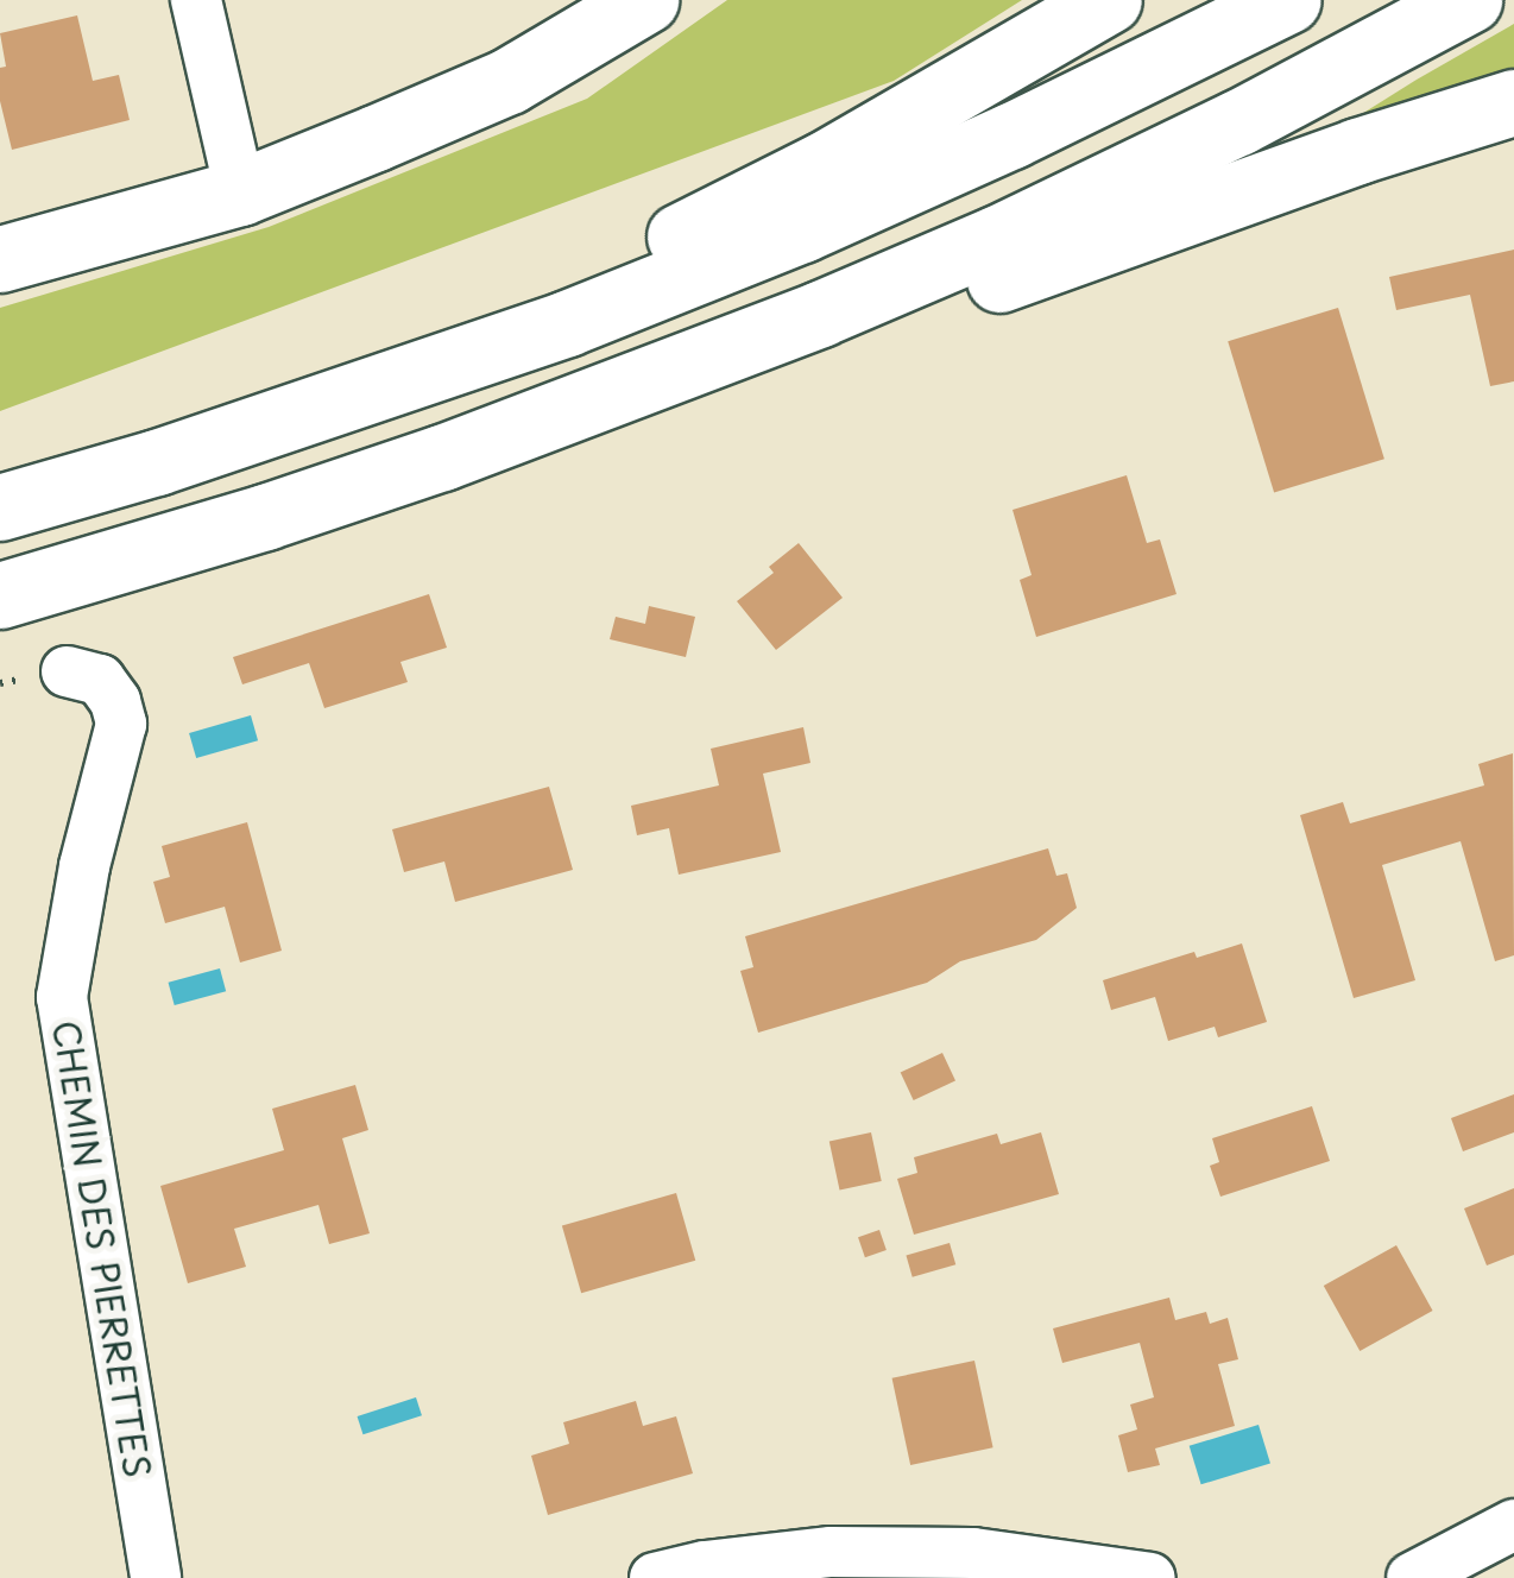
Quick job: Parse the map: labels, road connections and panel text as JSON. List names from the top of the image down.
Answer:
{
  "streets": {
    "street": ["CHEMIN DES PIERRETTES"]
  }
}
